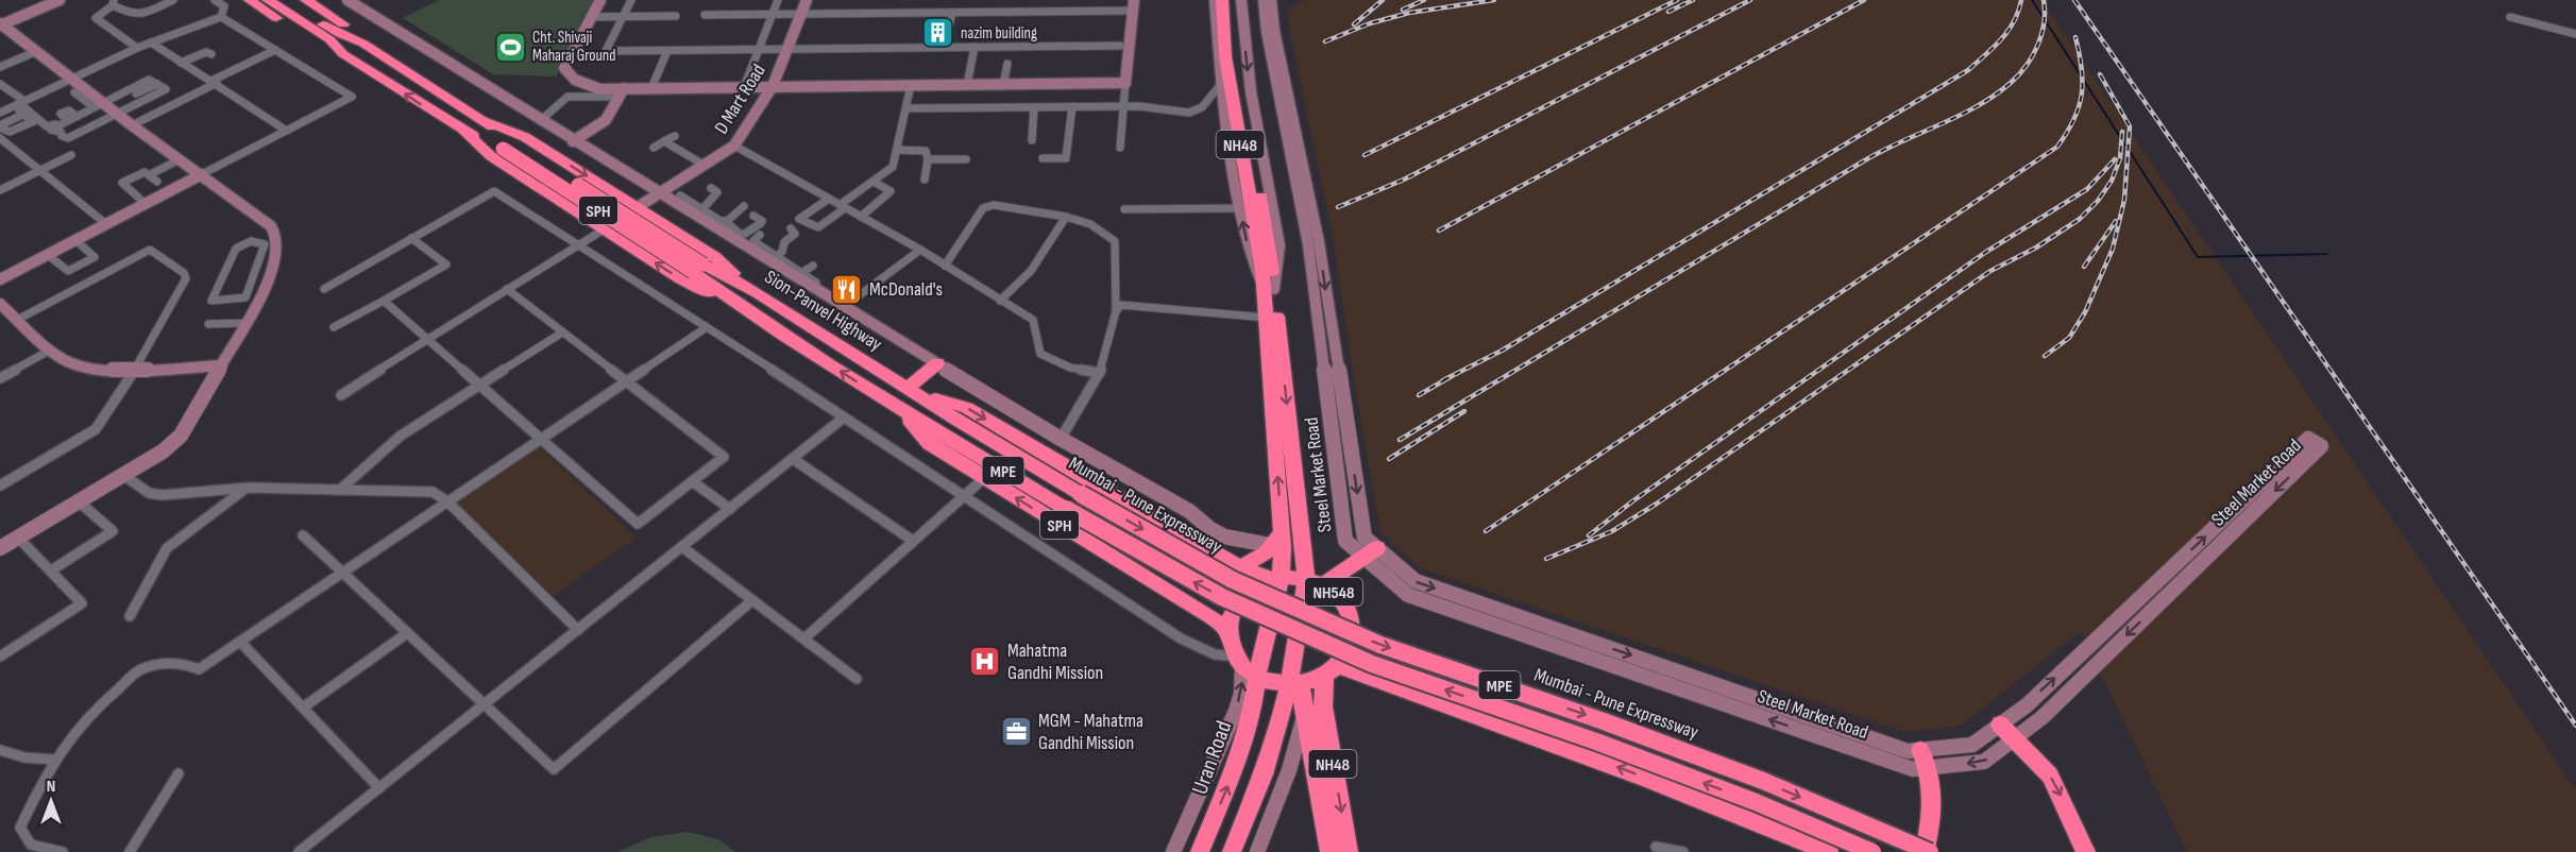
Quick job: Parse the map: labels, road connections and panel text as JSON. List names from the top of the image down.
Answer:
{
  "streets": {
    "highway": [
      "NH48",
      "SPH",
      "Sion-Panvel Highway",
      "MPE",
      "Mumbai - Pune Expressway",
      "NH548",
      "Uran Road"
    ],
    "street": ["D Mart Road", "Steel Market Road"]
  },
  "crossings": [
    ["NH48", "SPH"],
    ["NH48", "NH548"],
    ["NH48", "Uran Road"],
    ["SPH", "Sion-Panvel Highway"],
    ["SPH", "MPE"],
    ["SPH", "Mumbai - Pune Expressway"],
    ["SPH", "NH548"],
    ["SPH", "Uran Road"],
    ["Sion-Panvel Highway", "Mumbai - Pune Expressway"],
    ["NH548", "Uran Road"]
  ],
  "places": {
    "building": ["nazim building"],
    "sports": ["Cht. Shivaji Maharaj Ground"],
    "restaurant": ["McDonald's"],
    "hospital": ["Mahatma Gandhi Mission"],
    "office": ["MGM - Mahatma Gandhi Mission"]
  },
  "north": "top"
}
